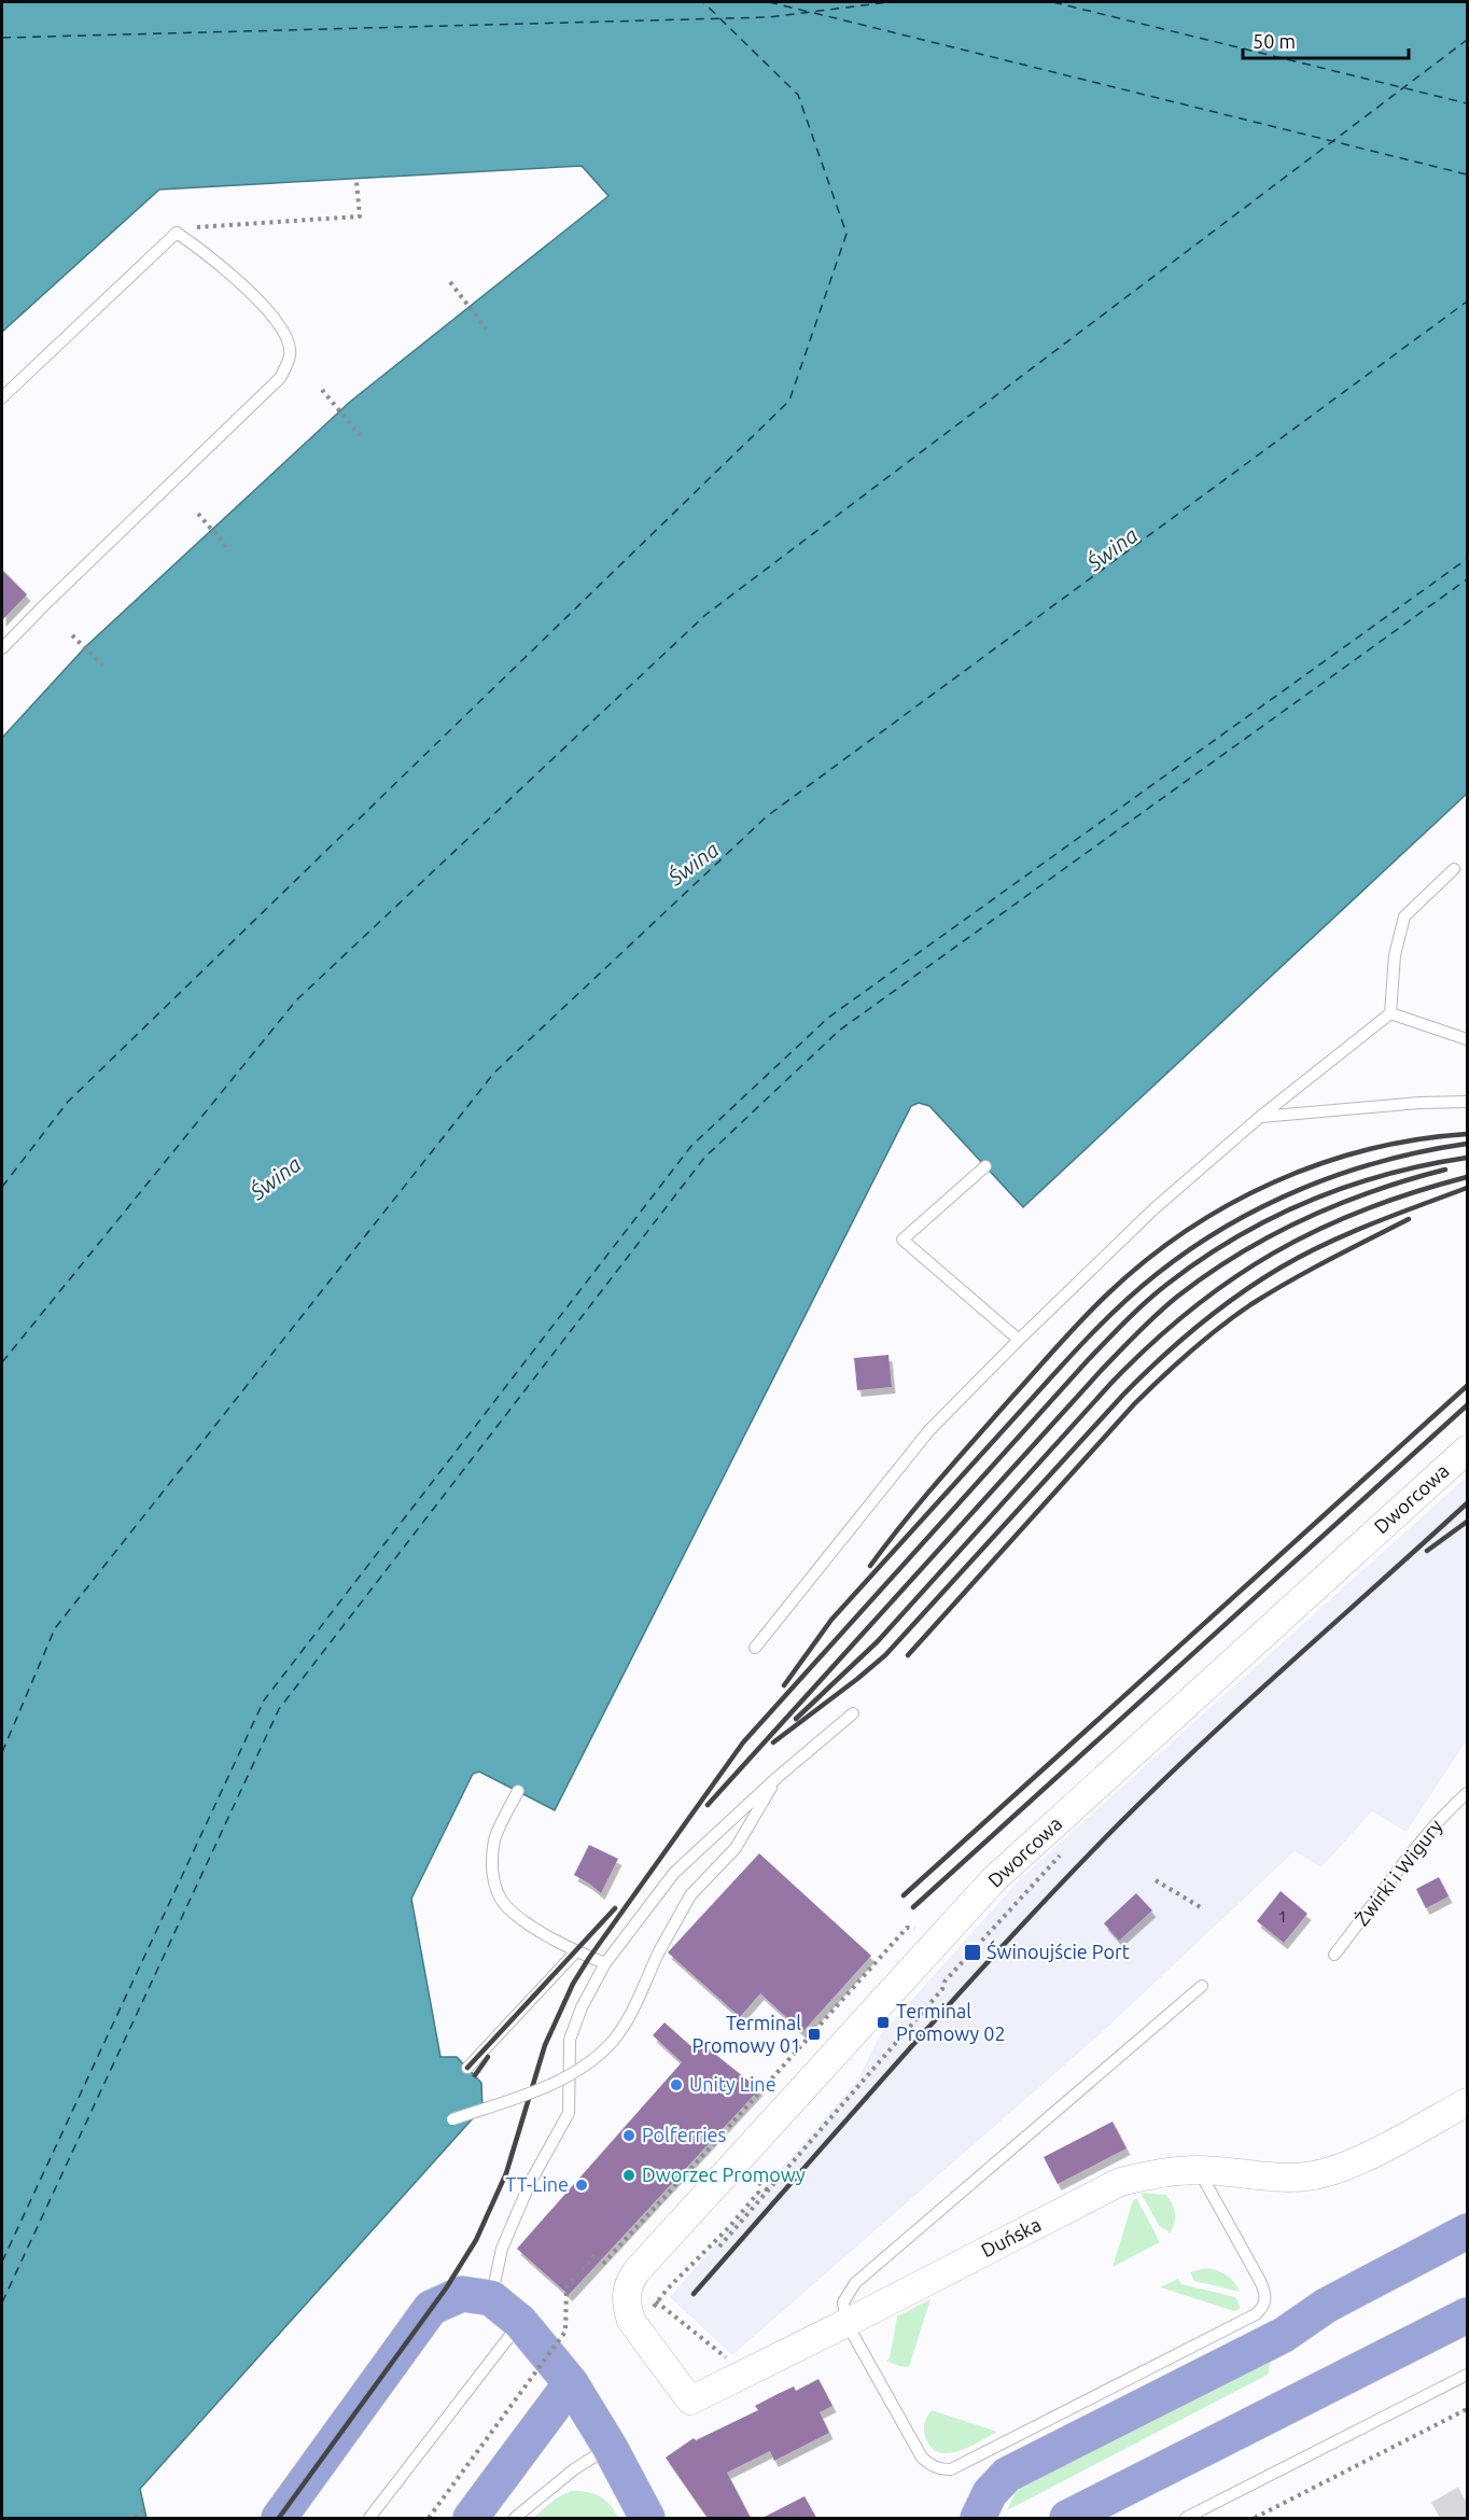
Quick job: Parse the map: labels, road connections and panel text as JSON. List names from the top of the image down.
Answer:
{
  "streets": {
    "street": ["Dworcowa", "Duńska"],
    "lane": ["Żwirki i Wigury"]
  },
  "crossings": [
    ["Dworcowa", "Duńska"]
  ],
  "water": ["Świna"],
  "places": {
    "transit": ["Świnoujście Port", "Terminal Promowy 02", "Terminal Promowy 01"],
    "other": [
      "Unity Line",
      "Polferries",
      "Dworzec Promowy",
      "TT-Line"
    ]
  },
  "house_numbers": ["1"],
  "scale_bar": "50 m"
}
